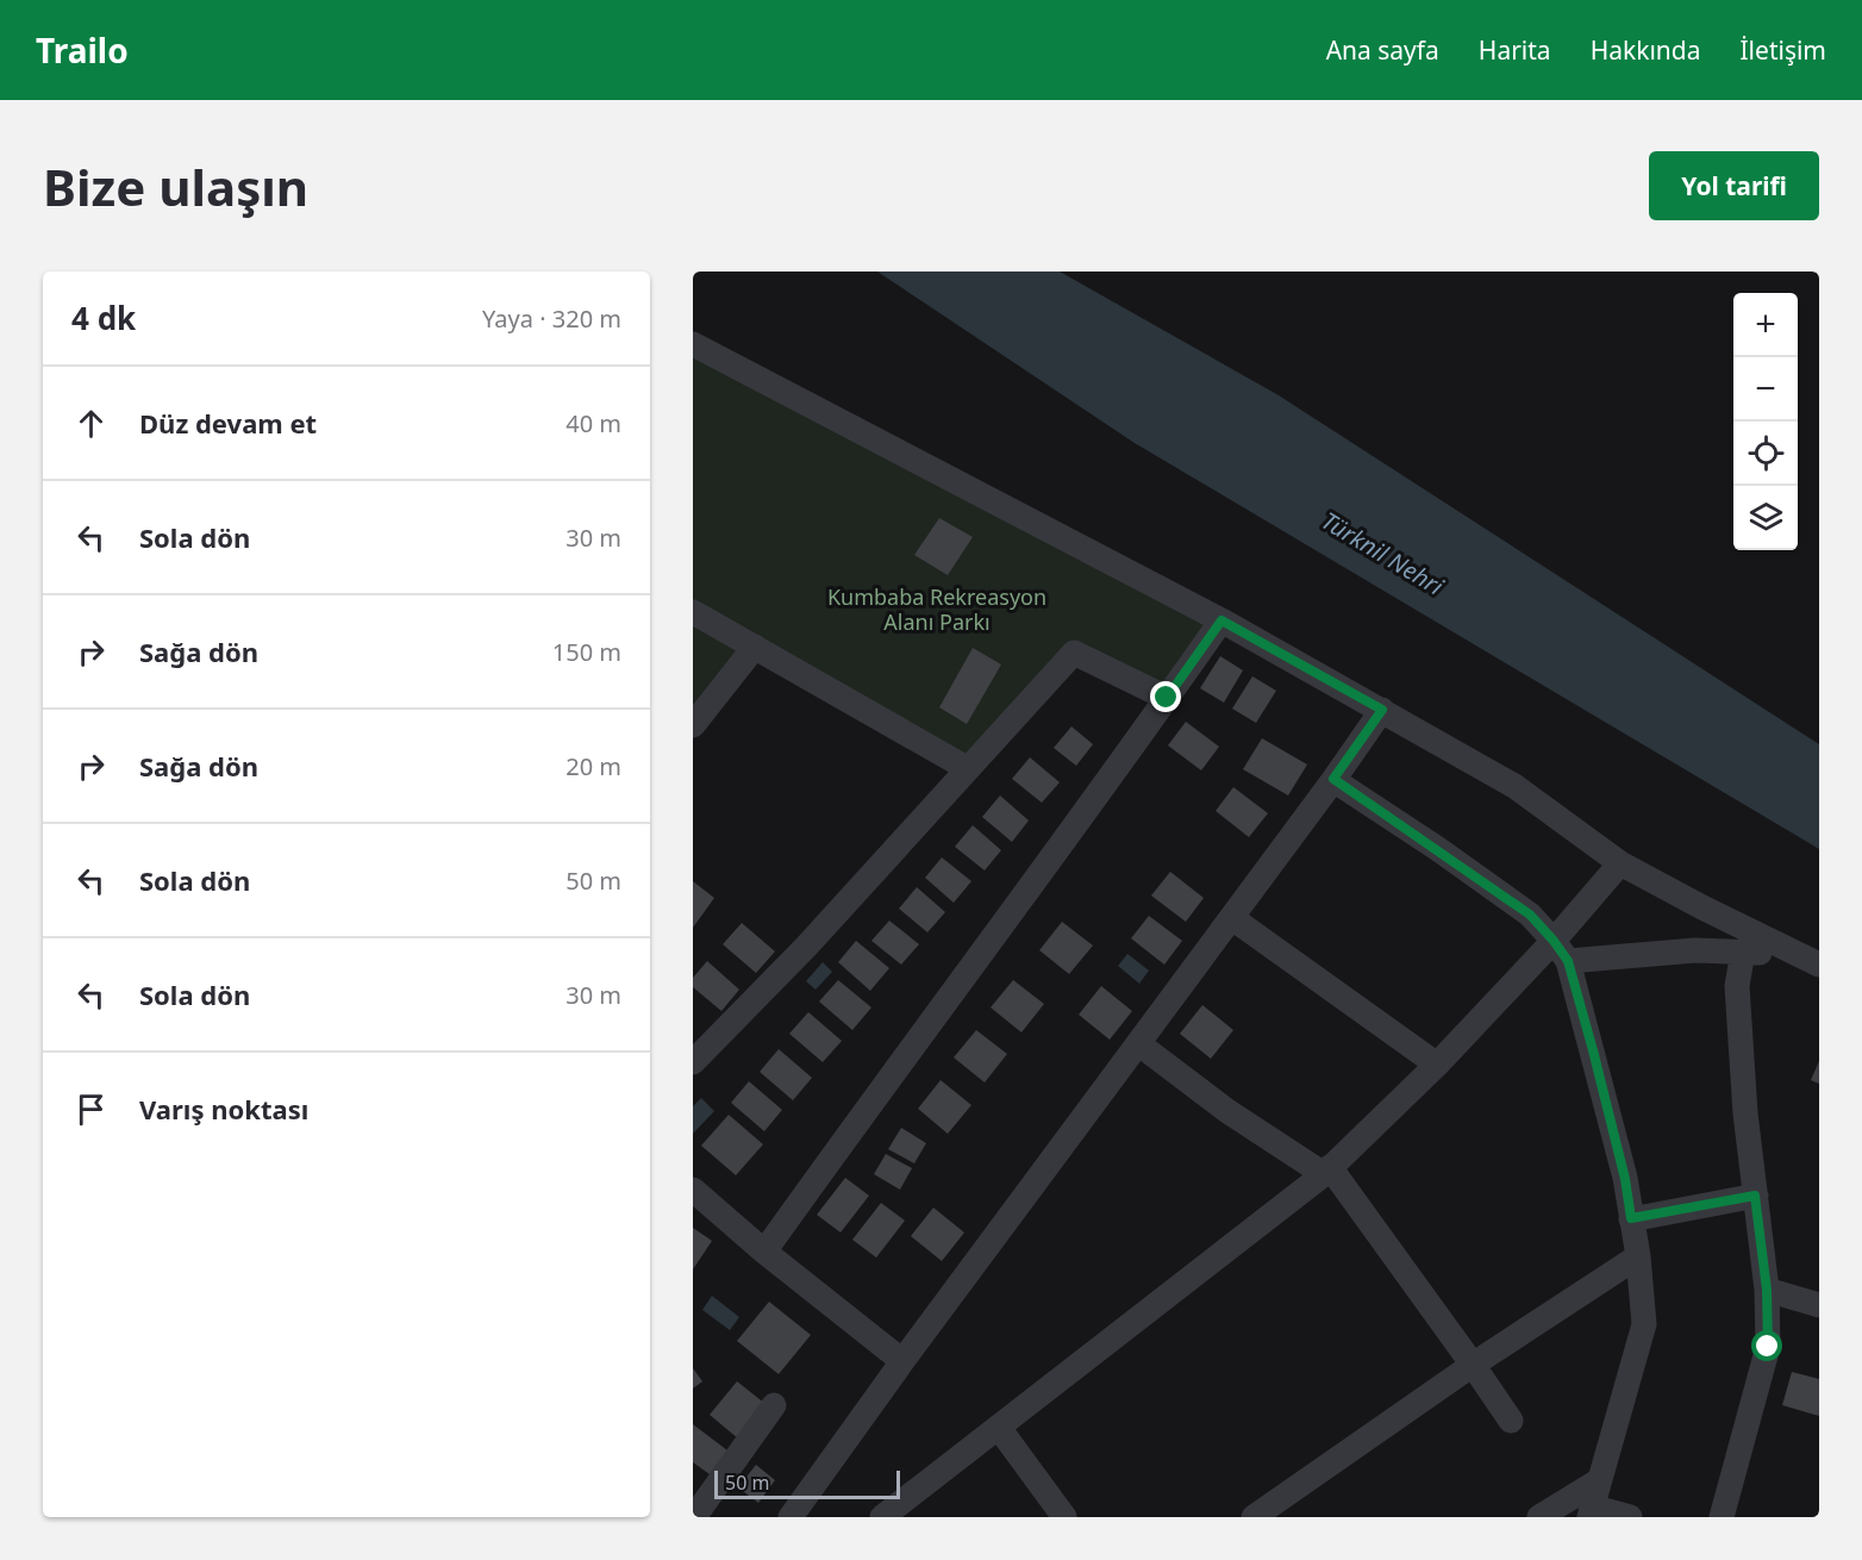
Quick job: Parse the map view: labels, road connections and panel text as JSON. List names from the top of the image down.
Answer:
{
  "water": ["Türknil Nehri"],
  "parks": ["Kumbaba Rekreasyon Alanı Parkı"],
  "scale_bar": "50 m",
  "page": {
    "header": "Trailo",
    "nav": [
      "Ana sayfa",
      "Harita",
      "Hakkında",
      "İletişim"
    ],
    "buttons": "Yol tarifi",
    "title": "Bize ulaşın",
    "heading": ["4 dk", "Yaya · 320 m"],
    "map_buttons": ["+", "−"],
    "list": [
      ["Düz devam et", "40 m"],
      ["Sola dön", "30 m"],
      ["Sağa dön", "150 m"],
      ["Sağa dön", "20 m"],
      ["Sola dön", "50 m"],
      ["Sola dön", "30 m"],
      "Varış noktası"
    ],
    "scale": "50 m"
  }
}
